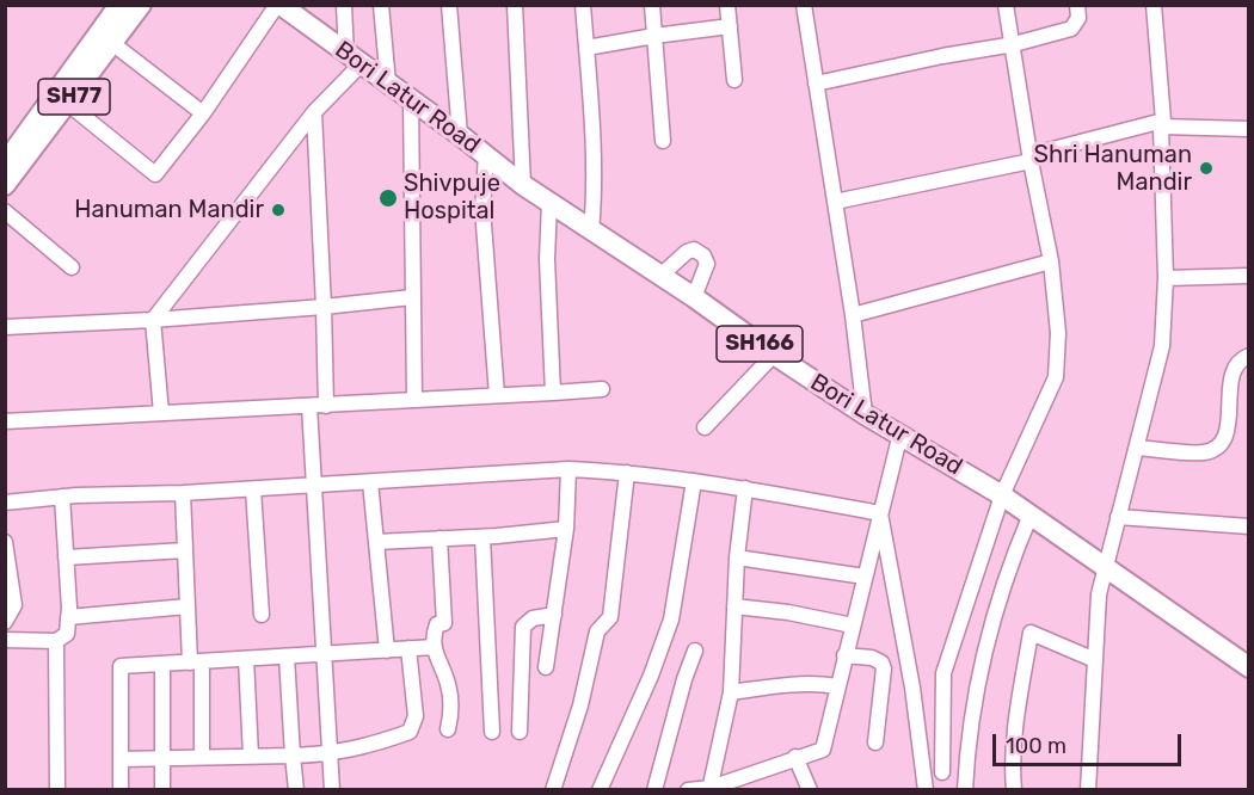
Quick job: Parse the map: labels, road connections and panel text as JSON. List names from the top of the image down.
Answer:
{
  "streets": {
    "main road": ["SH77", "Bori Latur Road", "SH166"]
  },
  "places": ["Shri Hanuman Mandir", "Shivpuje Hospital", "Hanuman Mandir"],
  "scale_bar": "100 m"
}
